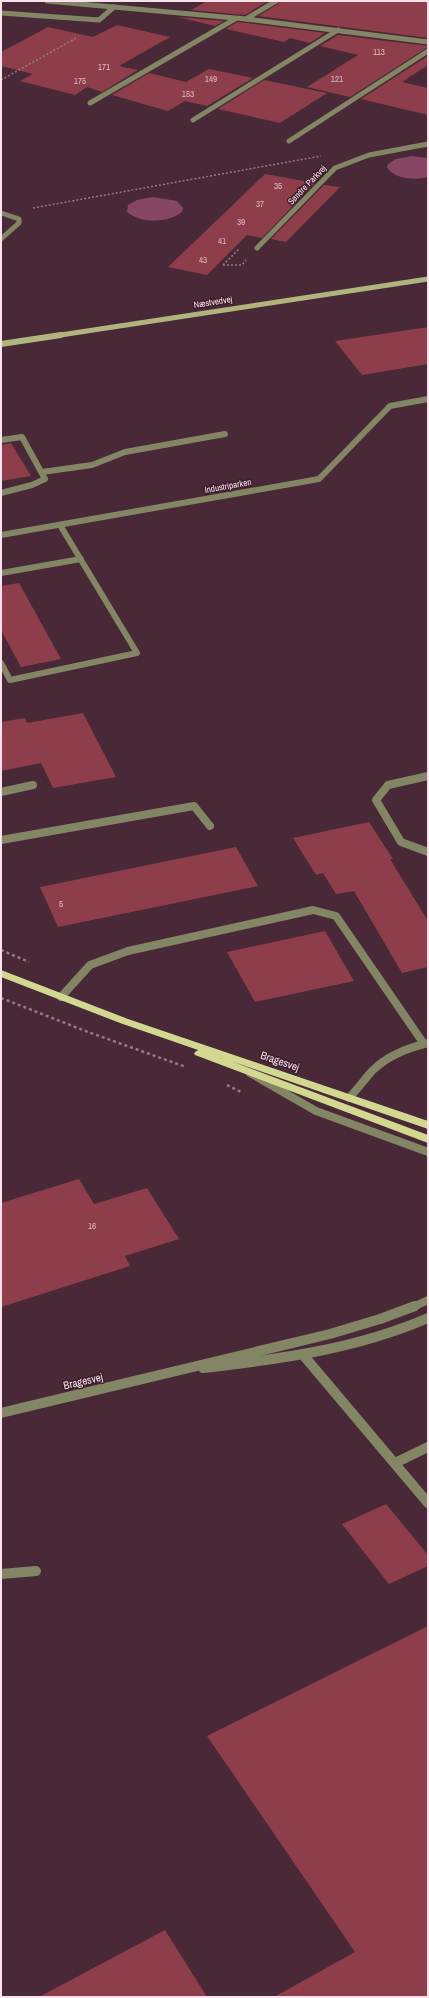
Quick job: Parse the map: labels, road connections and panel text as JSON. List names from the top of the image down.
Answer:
{
  "streets": {
    "main road": ["Næstvedvej", "Bragesvej"],
    "street": ["Søndre Parkvej", "Industriparken"]
  },
  "house_numbers": [
    "113",
    "171",
    "149",
    "121",
    "175",
    "153",
    "35",
    "37",
    "39",
    "41",
    "43",
    "5",
    "16"
  ]
}
